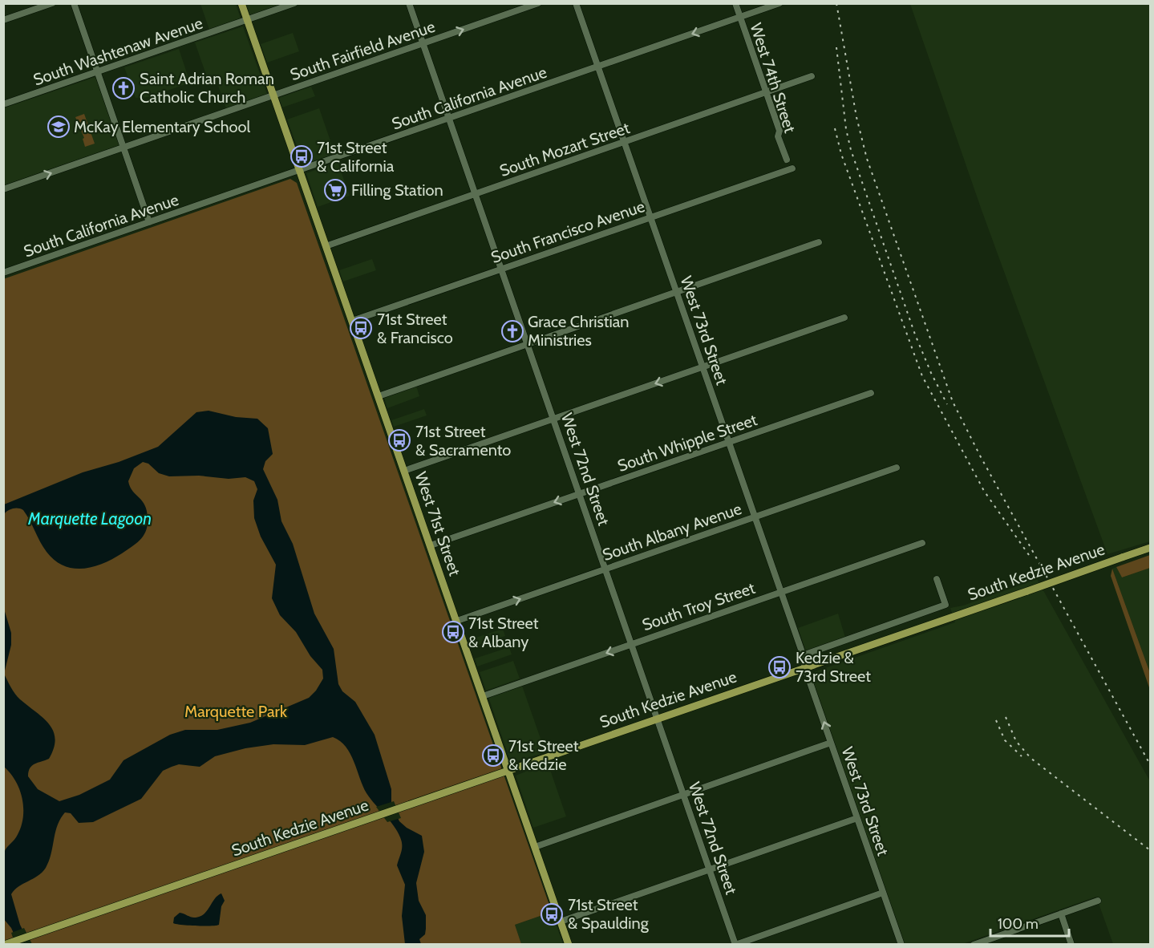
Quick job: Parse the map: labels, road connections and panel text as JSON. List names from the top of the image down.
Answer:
{
  "streets": {
    "main road": ["West 71st Street", "South Kedzie Avenue"],
    "street": [
      "South Fairfield Avenue",
      "South Washtenaw Avenue",
      "West 74th Street",
      "South California Avenue",
      "South Mozart Street",
      "South Francisco Avenue",
      "West 73rd Street",
      "South Whipple Street",
      "West 72nd Street",
      "South Albany Avenue",
      "South Troy Street"
    ]
  },
  "crossings": [
    ["South Fairfield Avenue", "West 72nd Street"],
    ["South Fairfield Avenue", "West 71st Street"],
    ["South Washtenaw Avenue", "West 71st Street"],
    ["West 74th Street", "South California Avenue"],
    ["West 74th Street", "South Mozart Street"],
    ["South California Avenue", "West 73rd Street"],
    ["South California Avenue", "West 72nd Street"],
    ["South California Avenue", "West 71st Street"],
    ["South Mozart Street", "West 73rd Street"],
    ["South Mozart Street", "West 72nd Street"],
    ["South Mozart Street", "West 71st Street"],
    ["South Francisco Avenue", "West 73rd Street"],
    ["South Francisco Avenue", "West 72nd Street"],
    ["South Francisco Avenue", "West 71st Street"],
    ["West 73rd Street", "South Whipple Street"],
    ["West 73rd Street", "South Albany Avenue"],
    ["West 73rd Street", "South Kedzie Avenue"],
    ["West 73rd Street", "South Troy Street"],
    ["South Whipple Street", "West 72nd Street"],
    ["South Whipple Street", "West 71st Street"],
    ["West 72nd Street", "South Albany Avenue"],
    ["West 72nd Street", "South Kedzie Avenue"],
    ["West 72nd Street", "South Troy Street"],
    ["West 71st Street", "South Albany Avenue"],
    ["West 71st Street", "South Kedzie Avenue"],
    ["West 71st Street", "South Troy Street"]
  ],
  "one_way": ["South Fairfield Avenue"],
  "water": ["Marquette Lagoon"],
  "parks": ["Marquette Park"],
  "places": {
    "church": ["Saint Adrian Roman Catholic Church", "Grace Christian Ministries"],
    "school or university": ["McKay Elementary School"],
    "bus stop": [
      "71st Street & California",
      "71st Street & Francisco",
      "71st Street & Sacramento",
      "71st Street & Albany",
      "Kedzie & 73rd Street",
      "71st Street & Kedzie",
      "71st Street & Spaulding"
    ],
    "supermarket": ["Filling Station"]
  },
  "scale_bar": "100 m"
}
